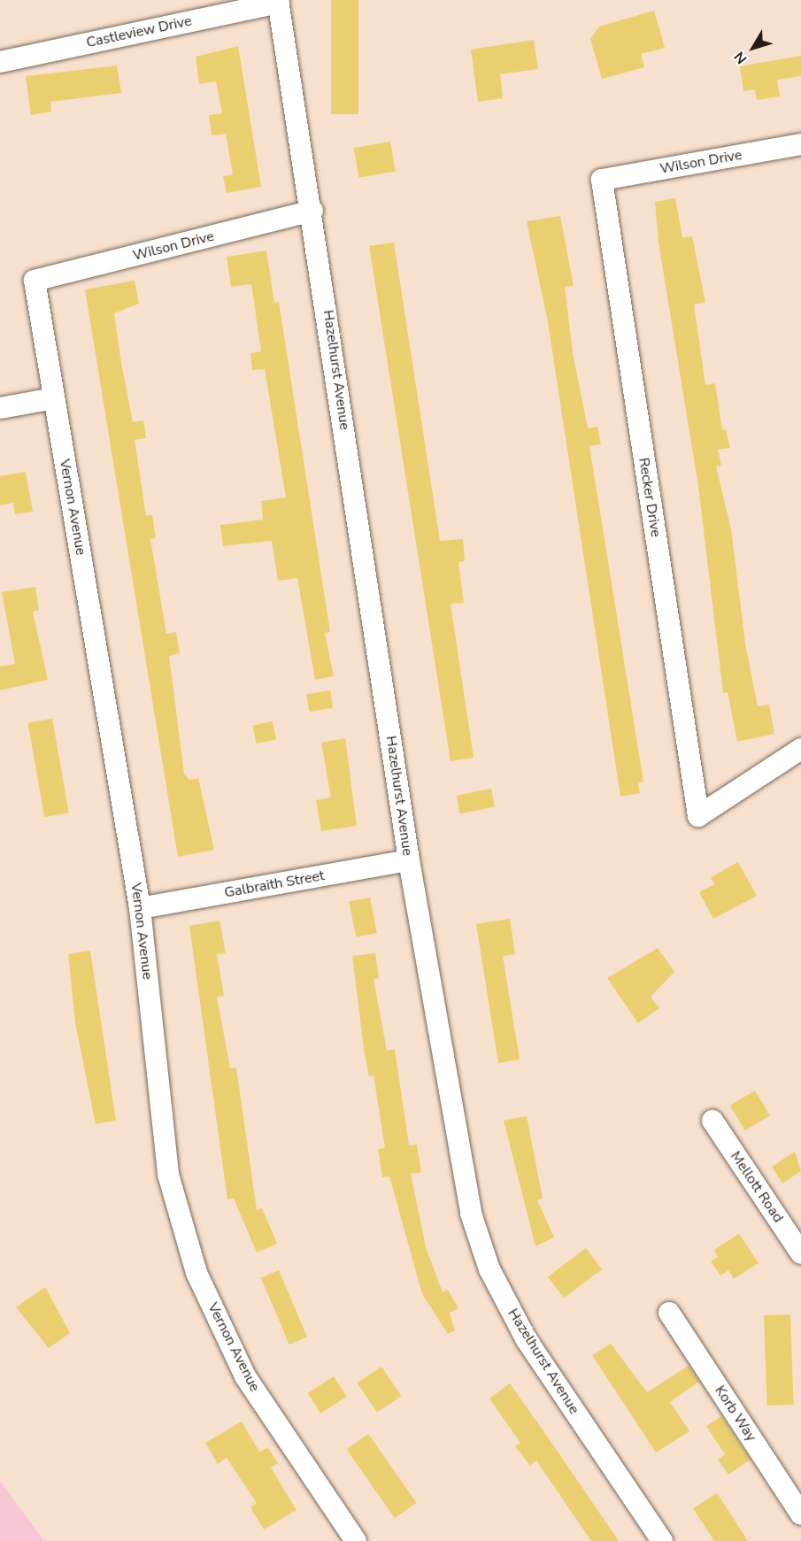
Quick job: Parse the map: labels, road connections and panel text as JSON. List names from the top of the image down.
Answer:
{
  "streets": {
    "street": [
      "Castleview Drive",
      "Wilson Drive",
      "Hazelhurst Avenue",
      "Recker Drive",
      "Vernon Avenue",
      "Galbraith Street",
      "Mellott Road",
      "Korb Way"
    ]
  },
  "crossings": [
    ["Castleview Drive", "Hazelhurst Avenue"],
    ["Wilson Drive", "Hazelhurst Avenue"],
    ["Wilson Drive", "Recker Drive"],
    ["Wilson Drive", "Vernon Avenue"],
    ["Hazelhurst Avenue", "Galbraith Street"],
    ["Vernon Avenue", "Galbraith Street"]
  ],
  "north": "bottom left"
}
